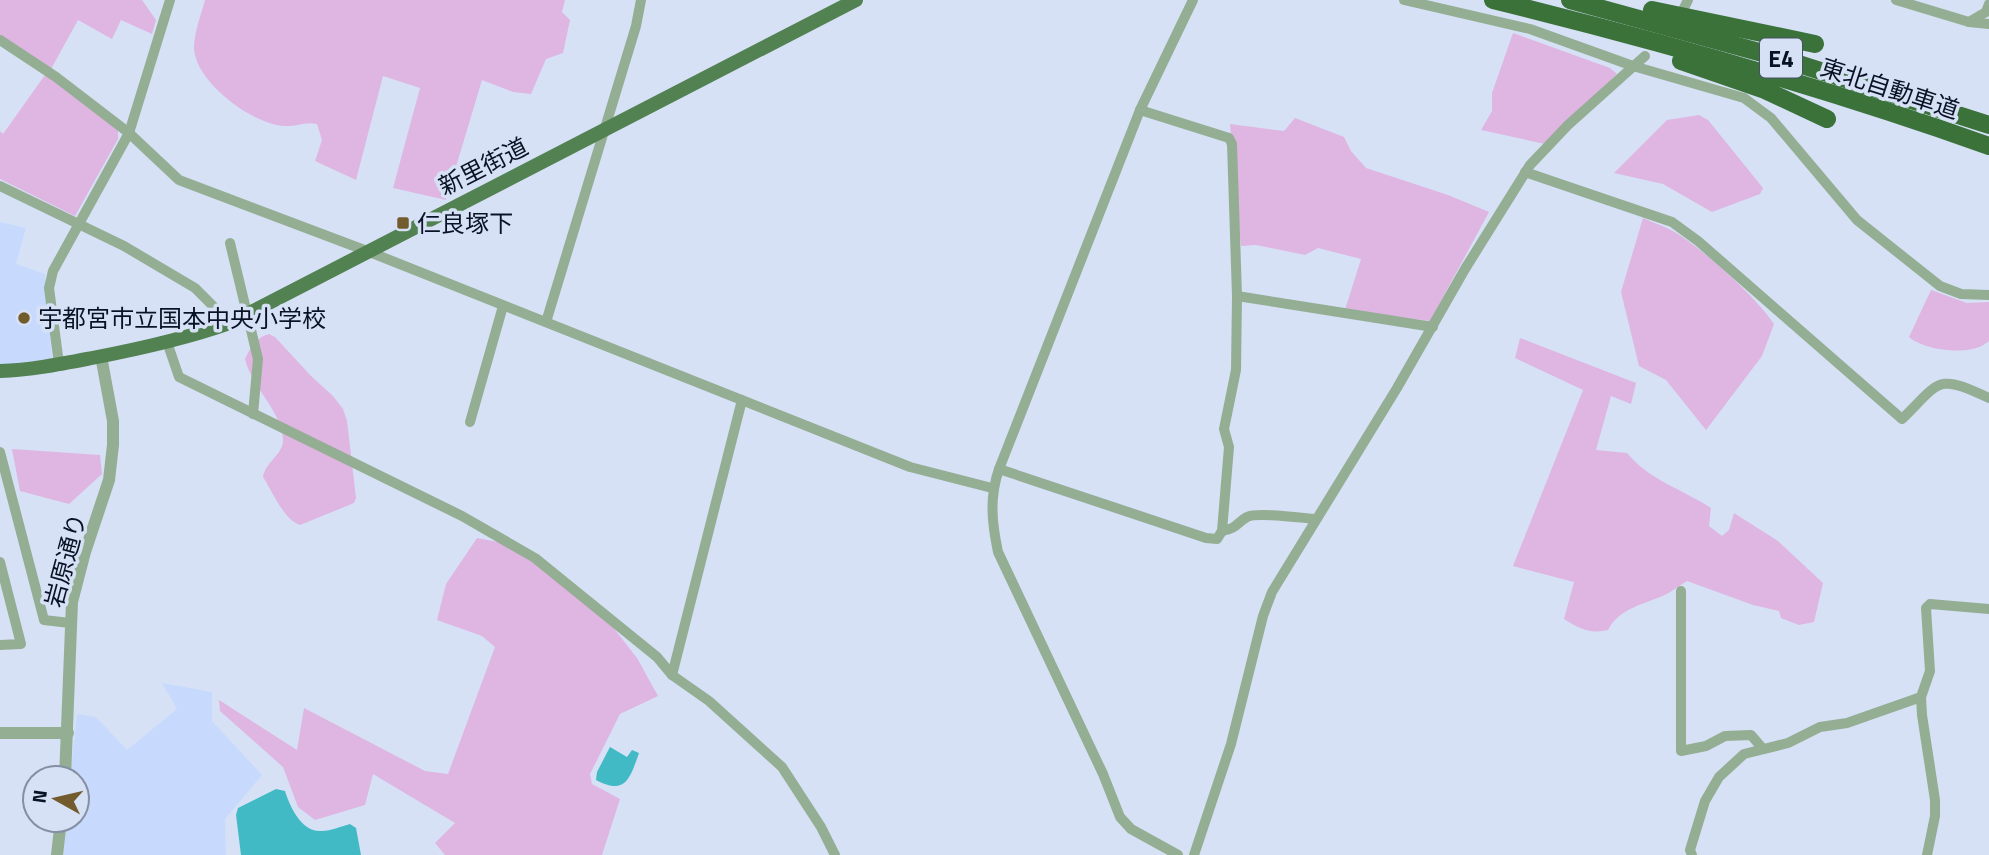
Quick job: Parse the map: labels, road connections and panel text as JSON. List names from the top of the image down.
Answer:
{
  "streets": {
    "highway": ["E4", "東北自動車道"],
    "main road": ["新里街道"],
    "street": ["岩原通り"]
  },
  "crossings": [
    ["新里街道", "岩原通り"]
  ],
  "places": {
    "transit": ["仁良塚下"],
    "other": ["宇都宮市立国本中央小学校"]
  },
  "north": "left"
}
